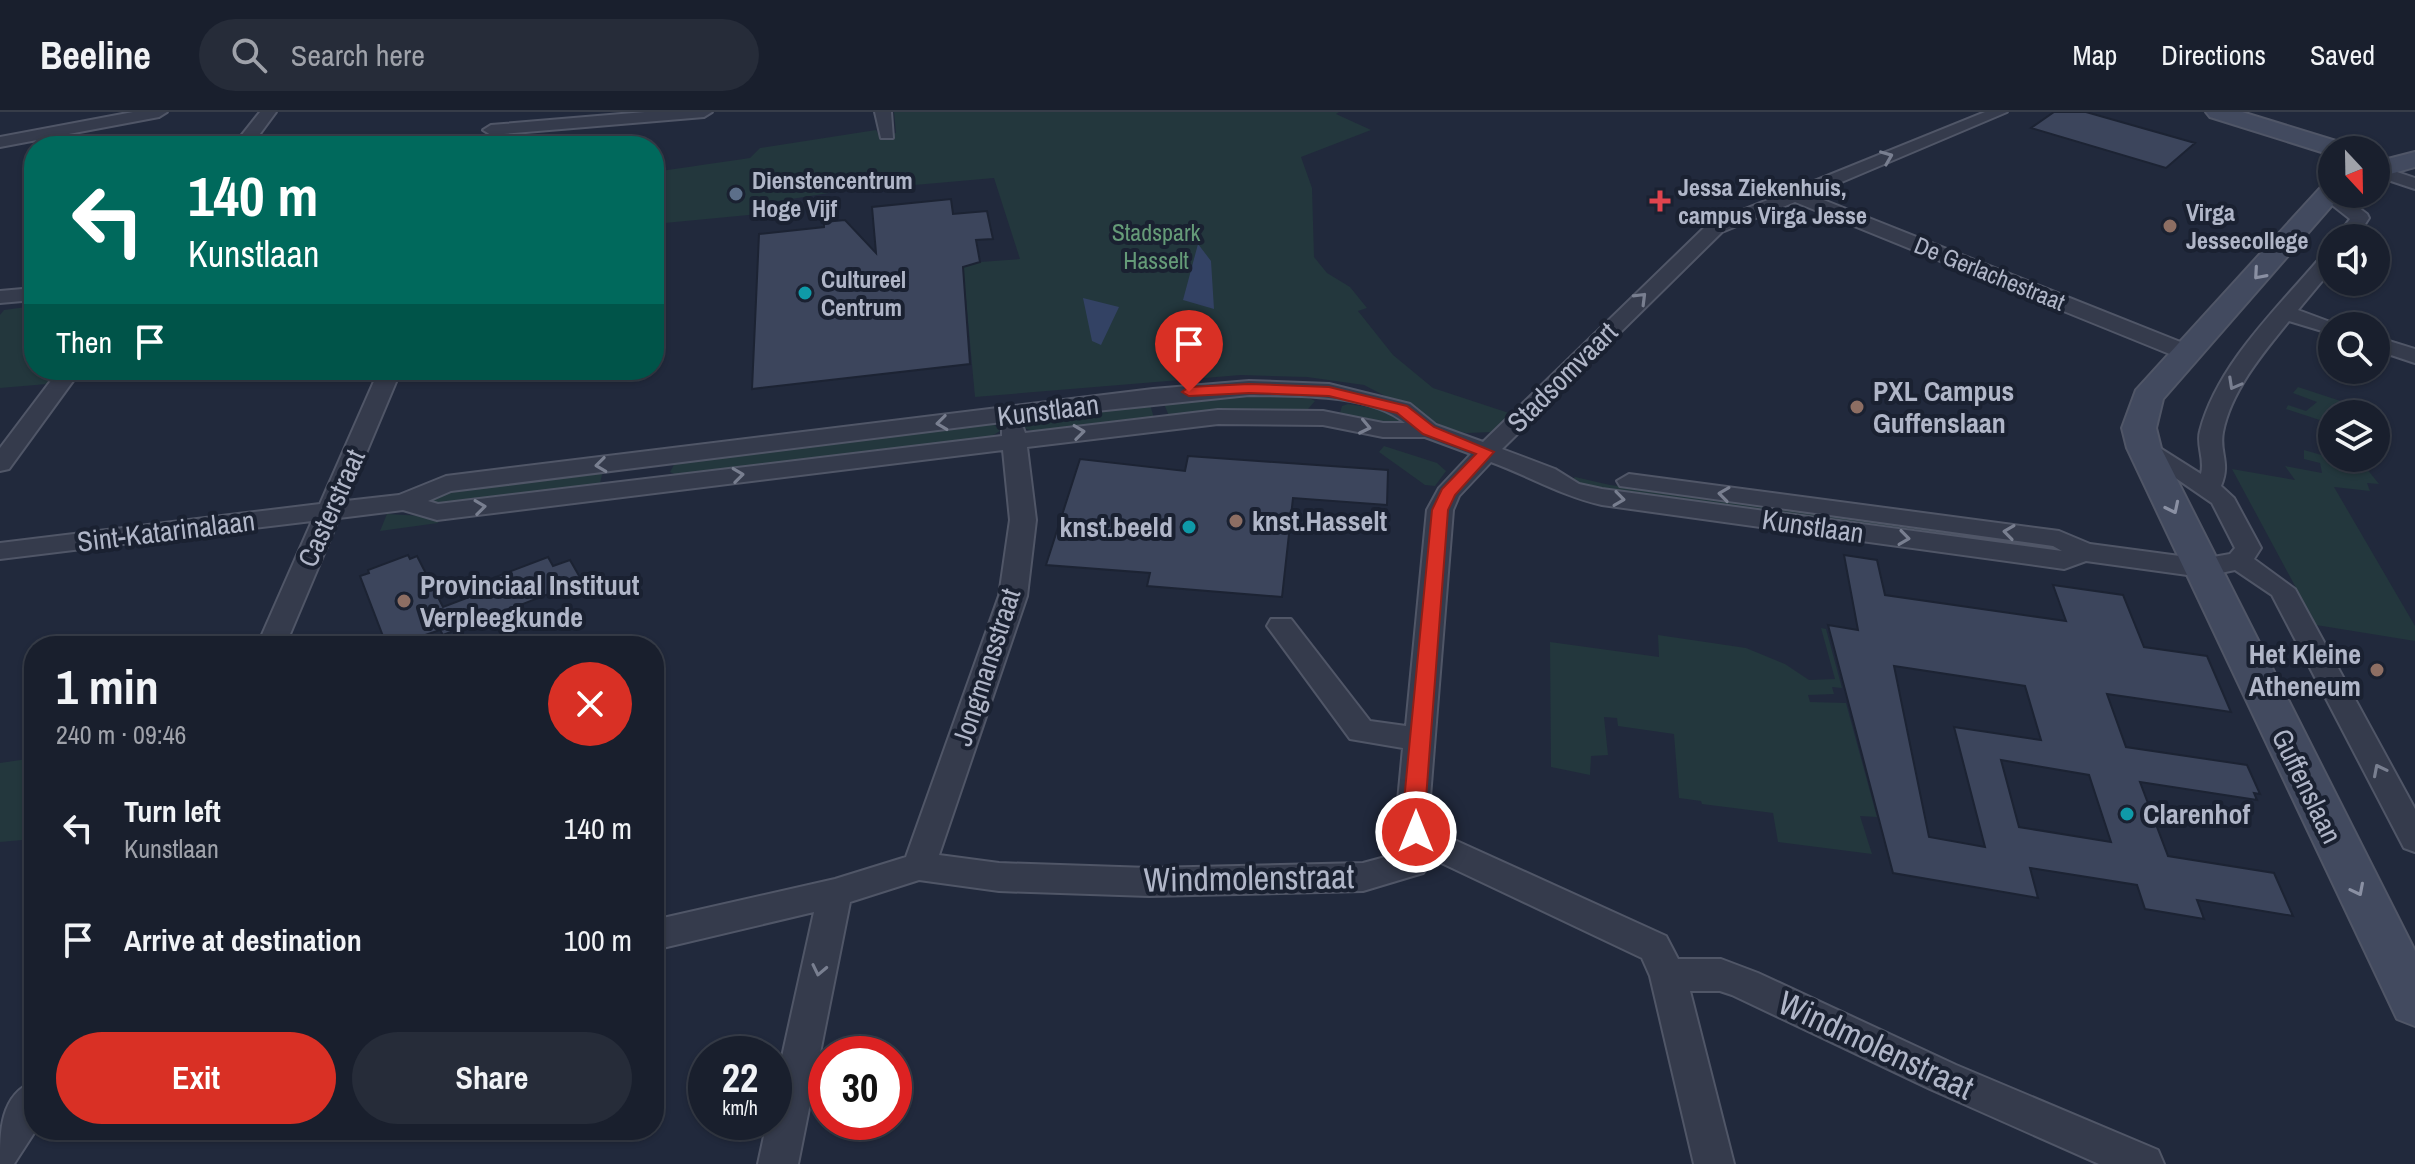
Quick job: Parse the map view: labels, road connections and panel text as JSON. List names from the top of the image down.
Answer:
{
  "streets": {
    "main road": ["Guffenslaan"],
    "street": [
      "De Gerlachestraat",
      "Stadsomvaart",
      "Kunstlaan",
      "Casterstraat",
      "Sint-Katarinalaan",
      "Jongmansstraat",
      "Windmolenstraat"
    ]
  },
  "crossings": [
    ["De Gerlachestraat", "Stadsomvaart"],
    ["De Gerlachestraat", "Guffenslaan"],
    ["Stadsomvaart", "Kunstlaan"],
    ["Stadsomvaart", "Windmolenstraat"],
    ["Kunstlaan", "Casterstraat"],
    ["Kunstlaan", "Sint-Katarinalaan"],
    ["Kunstlaan", "Jongmansstraat"],
    ["Kunstlaan", "Guffenslaan"],
    ["Casterstraat", "Sint-Katarinalaan"],
    ["Jongmansstraat", "Windmolenstraat"]
  ],
  "one_way": ["Stadsomvaart", "Guffenslaan"],
  "parks": ["Stadspark Hasselt"],
  "places": {
    "other": [
      "Dienstencentrum Hoge Vijf",
      "Virga Jessecollege",
      "Cultureel Centrum",
      "PXL Campus Guffenslaan",
      "knst.Hasselt",
      "knst.beeld",
      "Provinciaal Instituut Verpleegkunde",
      "Het Kleine Atheneum",
      "Clarenhof"
    ],
    "health": ["Jessa Ziekenhuis, campus Virga Jesse"]
  },
  "north": "bottom",
  "page": {
    "header": "Beeline",
    "search": "Search here",
    "nav": ["Map", "Directions", "Saved"],
    "turn": ["140 m", "Kunstlaan"],
    "then": "Then",
    "heading": ["1 min", "240 m · 09:46"],
    "list": [
      {
        "name": "Turn left",
        "note": "Kunstlaan",
        "value": "140 m"
      },
      {
        "name": "Arrive at destination",
        "value": "100 m"
      }
    ],
    "buttons": ["Exit", "Share"],
    "speed": "22 km/h",
    "limit": "30"
  }
}
